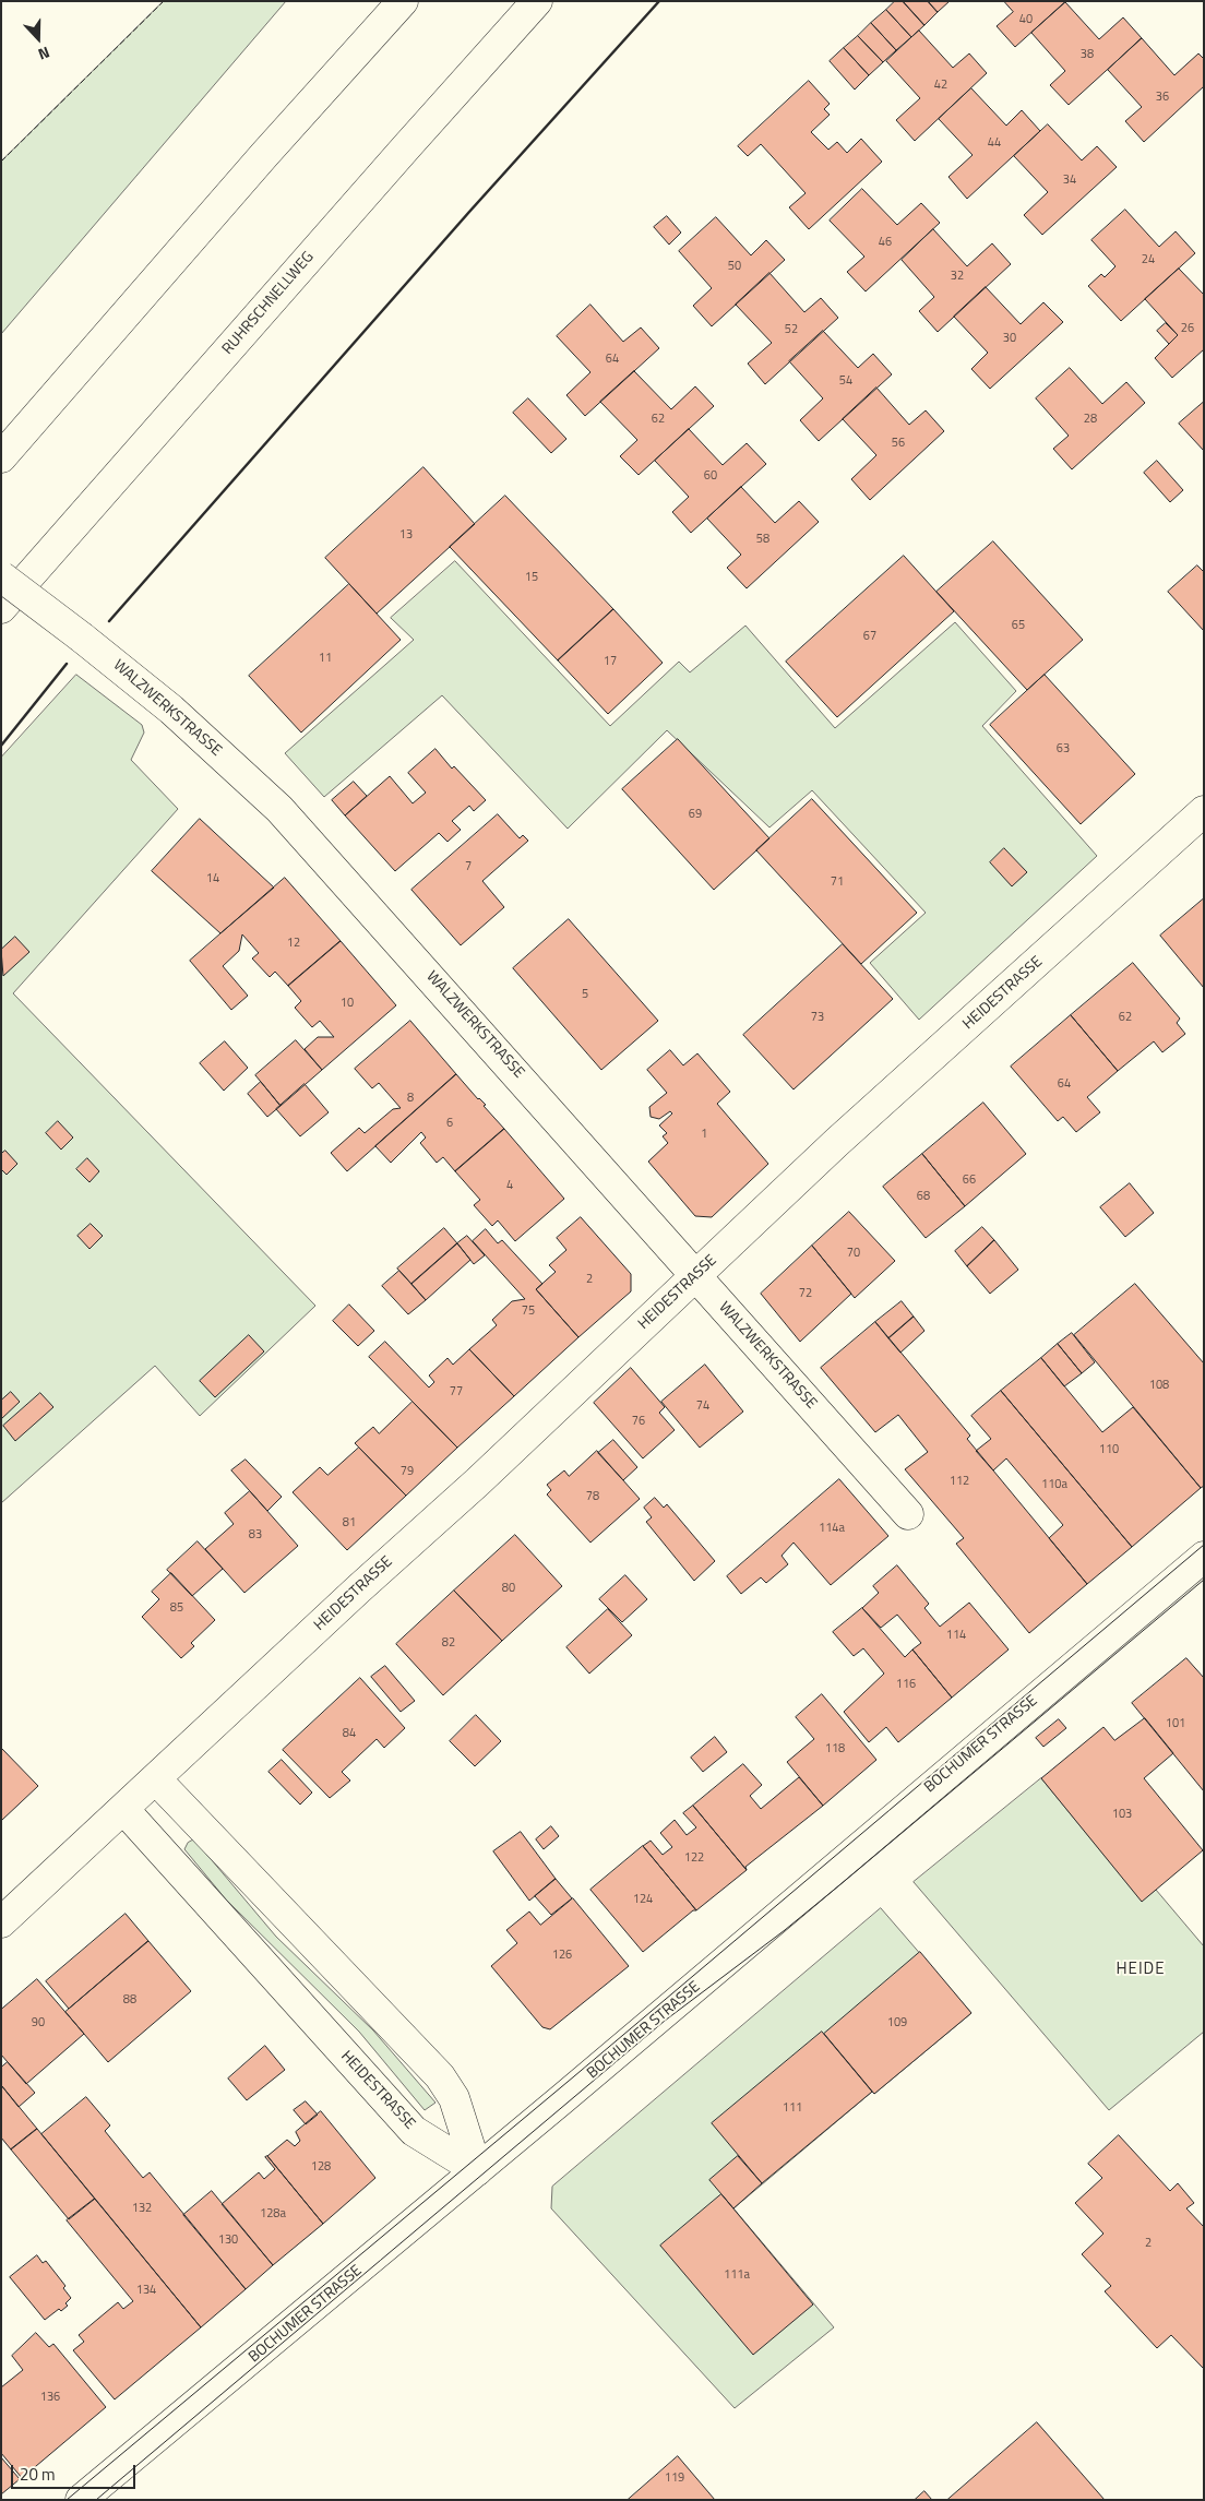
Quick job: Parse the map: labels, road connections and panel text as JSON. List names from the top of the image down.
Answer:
{
  "streets": {
    "main road": [
      "RUHRSCHNELLWEG",
      "WALZWERKSTRASSE",
      "HEIDESTRASSE",
      "BOCHUMER STRASSE"
    ]
  },
  "crossings": [
    ["WALZWERKSTRASSE", "HEIDESTRASSE"],
    ["HEIDESTRASSE", "BOCHUMER STRASSE"]
  ],
  "districts": ["HEIDE"],
  "house_numbers": [
    "40",
    "38",
    "42",
    "36",
    "44",
    "34",
    "46",
    "24",
    "50",
    "32",
    "26",
    "52",
    "30",
    "64",
    "54",
    "62",
    "28",
    "56",
    "60",
    "13",
    "58",
    "15",
    "65",
    "67",
    "11",
    "17",
    "63",
    "69",
    "7",
    "14",
    "71",
    "12",
    "5",
    "10",
    "73",
    "62",
    "64",
    "8",
    "6",
    "1",
    "66",
    "4",
    "68",
    "70",
    "2",
    "72",
    "75",
    "108",
    "77",
    "74",
    "76",
    "110",
    "79",
    "112",
    "110a",
    "78",
    "81",
    "114a",
    "83",
    "80",
    "85",
    "114",
    "82",
    "116",
    "101",
    "84",
    "118",
    "103",
    "122",
    "124",
    "126",
    "88",
    "90",
    "109",
    "111",
    "128",
    "132",
    "128a",
    "130",
    "2",
    "111a",
    "134",
    "136",
    "119"
  ],
  "scale_bar": "20 m",
  "north": "bottom"
}
